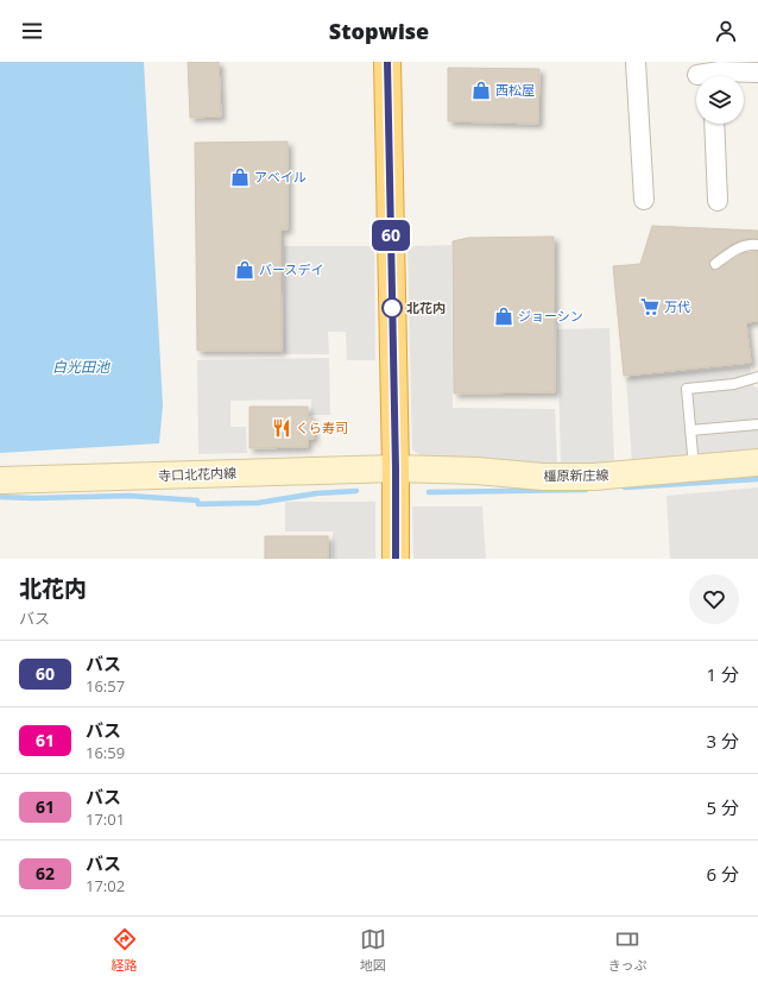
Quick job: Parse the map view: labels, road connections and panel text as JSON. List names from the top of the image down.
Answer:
{
  "streets": {
    "main road": ["寺口北花内線", "橿原新庄線"]
  },
  "crossings": [
    ["寺口北花内線", "橿原新庄線"]
  ],
  "water": ["白光田池"],
  "places": {
    "shop": [
      "西松屋",
      "アベイル",
      "バースデイ",
      "ジョーシン"
    ],
    "supermarket": ["万代"],
    "other": ["北花内"],
    "restaurant": ["くら寿司"]
  },
  "lines": ["bus line 60"],
  "page": {
    "header": "Stopwise",
    "on_map": "60",
    "heading": ["北花内", "バス"],
    "list": [
      {
        "mark": "60",
        "name": "バス",
        "note": "16:57",
        "value": "1 分"
      },
      {
        "mark": "61",
        "name": "バス",
        "note": "16:59",
        "value": "3 分"
      },
      {
        "mark": "61",
        "name": "バス",
        "note": "17:01",
        "value": "5 分"
      },
      {
        "mark": "62",
        "name": "バス",
        "note": "17:02",
        "value": "6 分"
      }
    ],
    "tabs": ["経路", "地図", "きっぷ"]
  }
}
